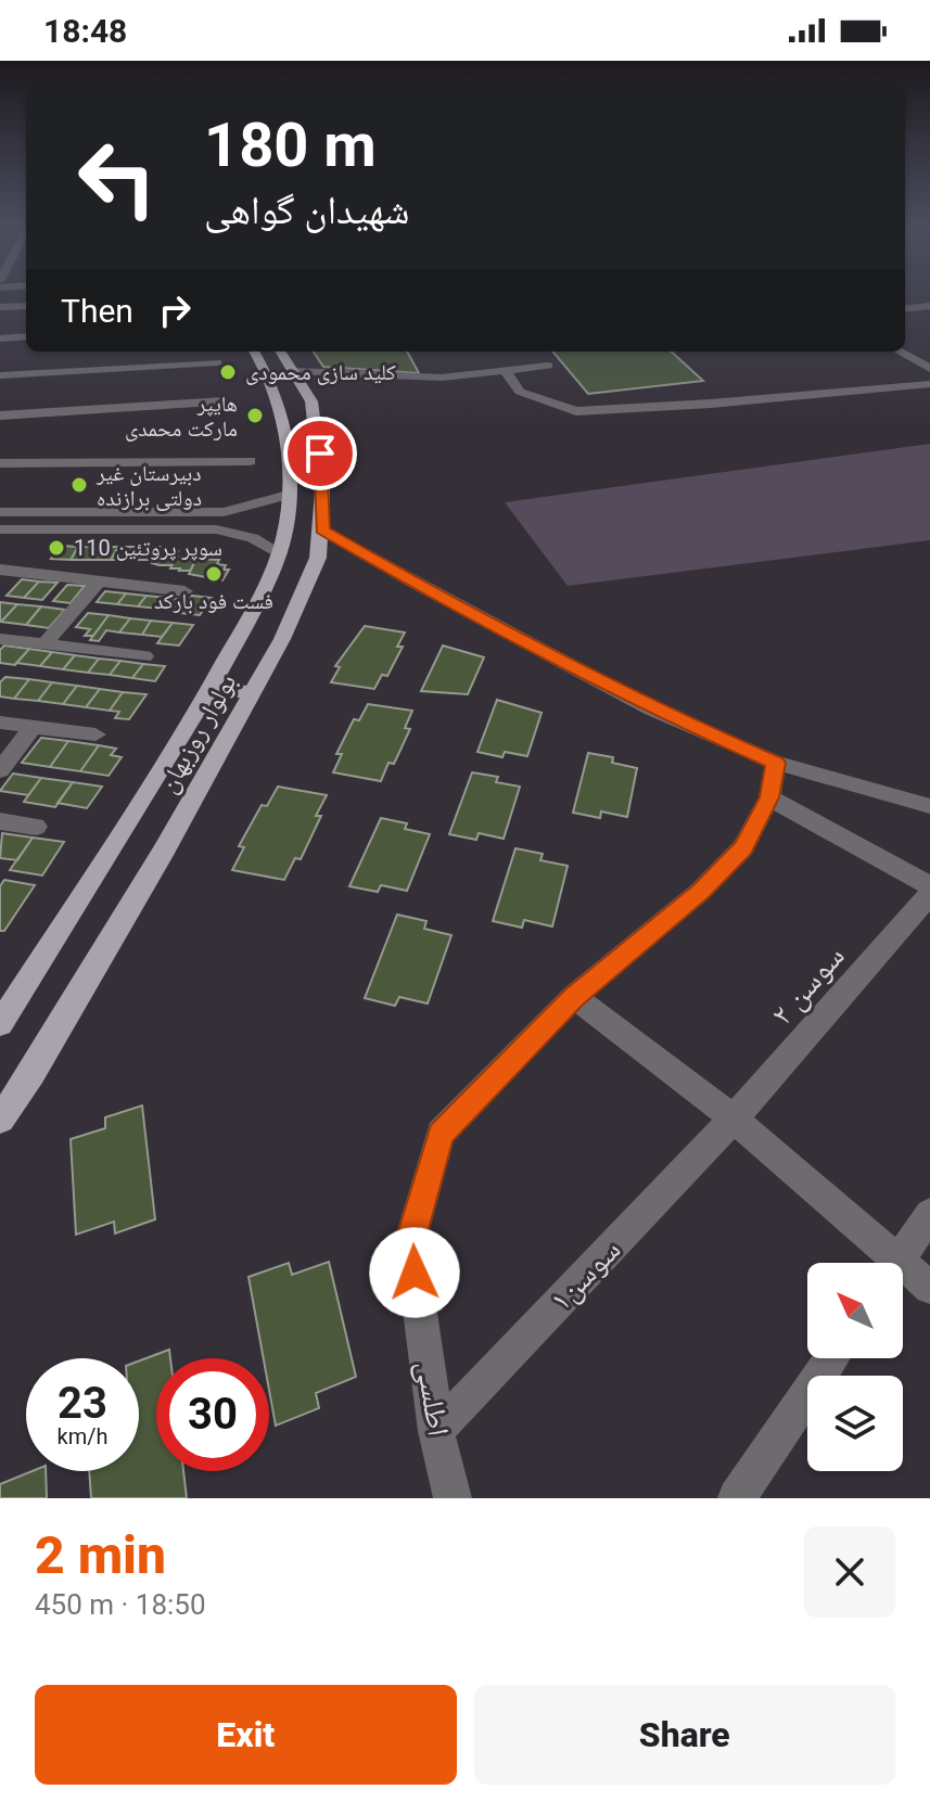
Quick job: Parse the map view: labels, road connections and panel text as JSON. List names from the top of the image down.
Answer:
{
  "streets": {
    "main road": ["بولوار روزبهان"],
    "street": ["سوسن ۲", "سوسن۱", "اطلسی"]
  },
  "crossings": [
    ["سوسن ۲", "سوسن۱"],
    ["سوسن۱", "اطلسی"]
  ],
  "places": [
    "کلید سازی محمودی",
    "هایپر مارکت محمدی",
    "دبیرستان غیر دولتی برازنده",
    "سوپر پروتئین 110",
    "فست فود بارکد"
  ],
  "north": "top left",
  "page": {
    "status": "18:48",
    "turn": ["180 m", "شهیدان گواهی"],
    "then": "Then",
    "speed": "23 km/h",
    "limit": "30",
    "heading": ["2 min", "450 m · 18:50"],
    "buttons": ["Exit", "Share"]
  }
}
